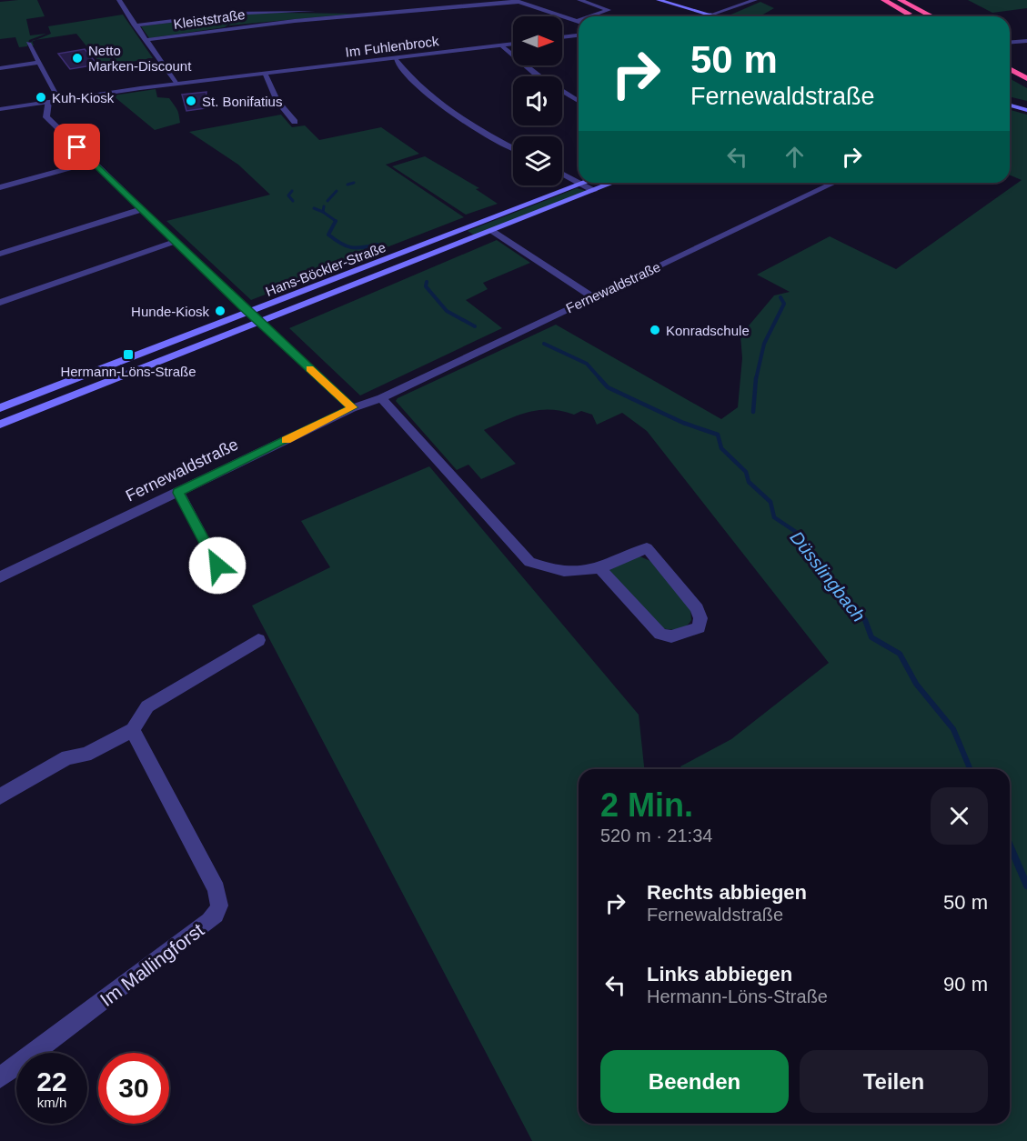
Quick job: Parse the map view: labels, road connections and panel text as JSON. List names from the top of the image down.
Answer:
{
  "streets": {
    "main road": ["Hans-Böckler-Straße"],
    "street": [
      "Kleiststraße",
      "Im Fuhlenbrock",
      "Fernewaldstraße",
      "Im Mallingforst"
    ]
  },
  "water": ["Düsslingbach"],
  "places": {
    "other": [
      "Netto Marken-Discount",
      "Kuh-Kiosk",
      "St. Bonifatius",
      "Hunde-Kiosk",
      "Konradschule"
    ],
    "transit": ["Hermann-Löns-Straße"]
  },
  "north": "right",
  "page": {
    "turn": ["50 m", "Fernewaldstraße"],
    "heading": ["2 Min.", "520 m · 21:34"],
    "list": [
      {
        "name": "Rechts abbiegen",
        "note": "Fernewaldstraße",
        "value": "50 m"
      },
      {
        "name": "Links abbiegen",
        "note": "Hermann-Löns-Straße",
        "value": "90 m"
      }
    ],
    "buttons": ["Beenden", "Teilen"],
    "speed": "22 km/h",
    "limit": "30"
  }
}
